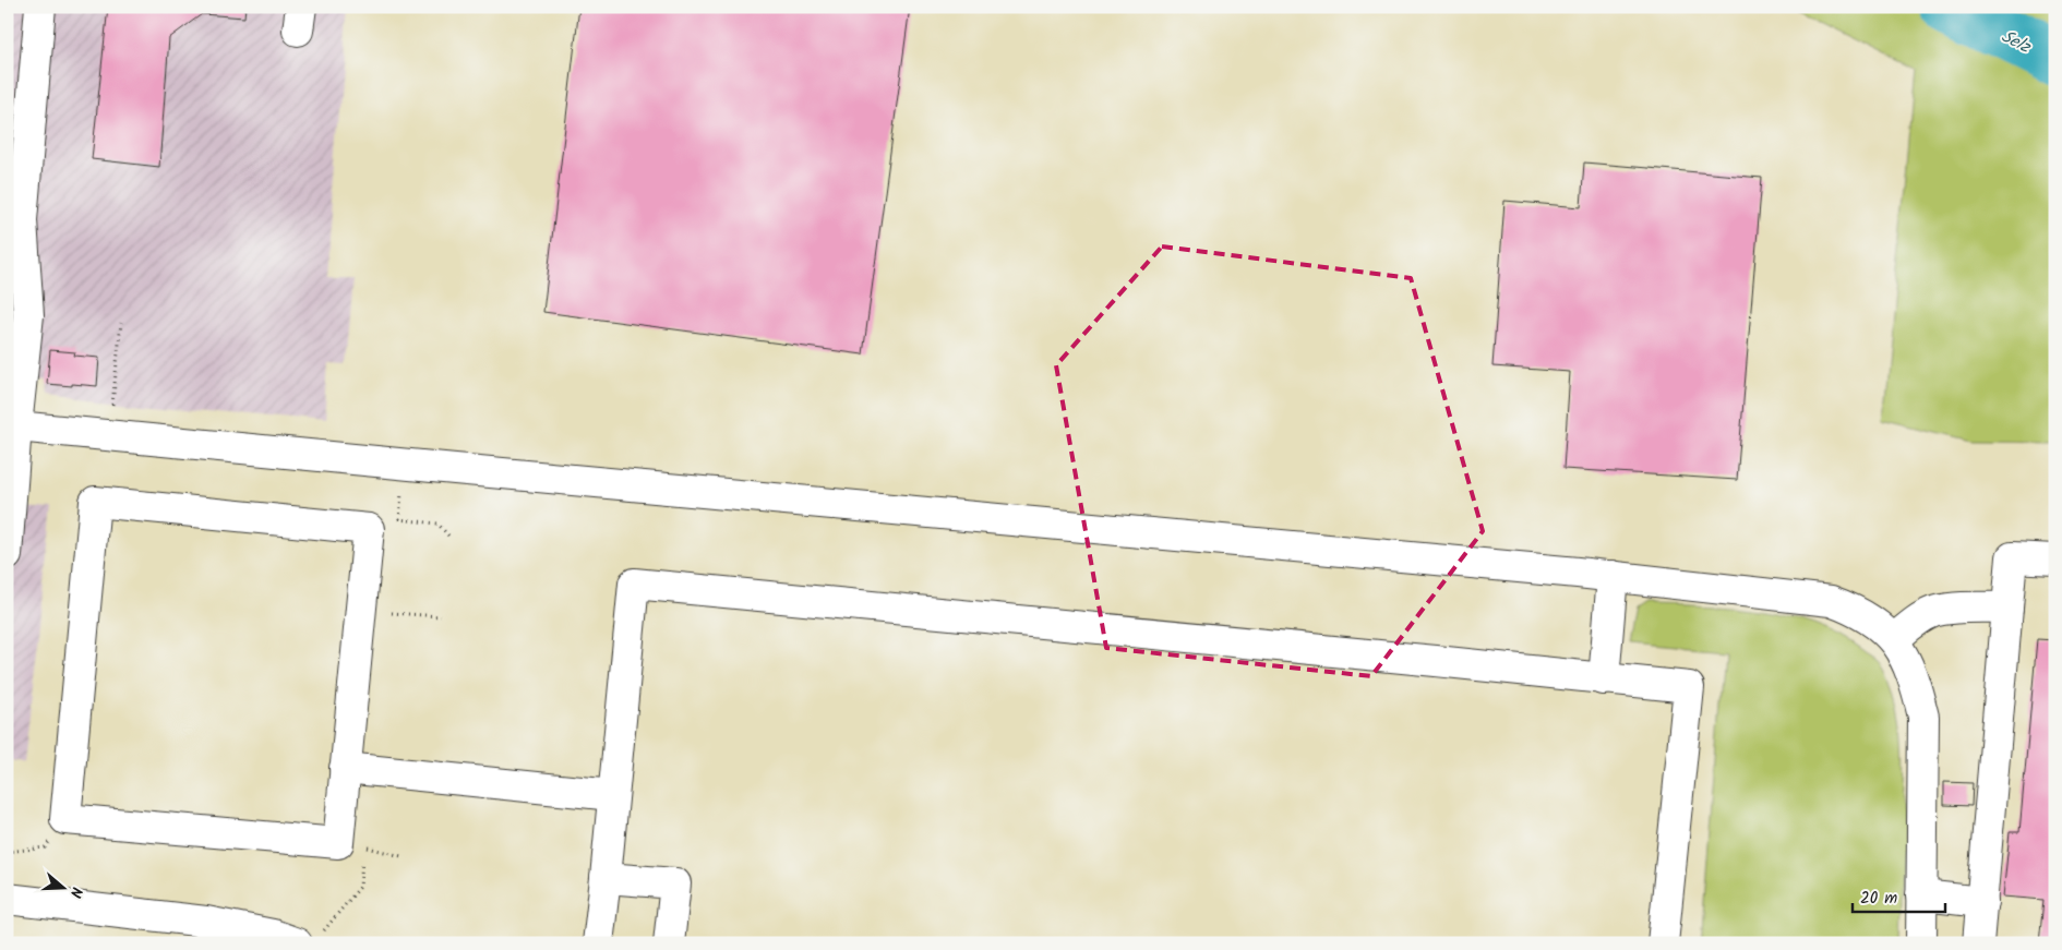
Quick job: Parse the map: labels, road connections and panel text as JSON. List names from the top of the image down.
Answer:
{
  "water": ["Selz"],
  "scale_bar": "20 m",
  "north": "right"
}
